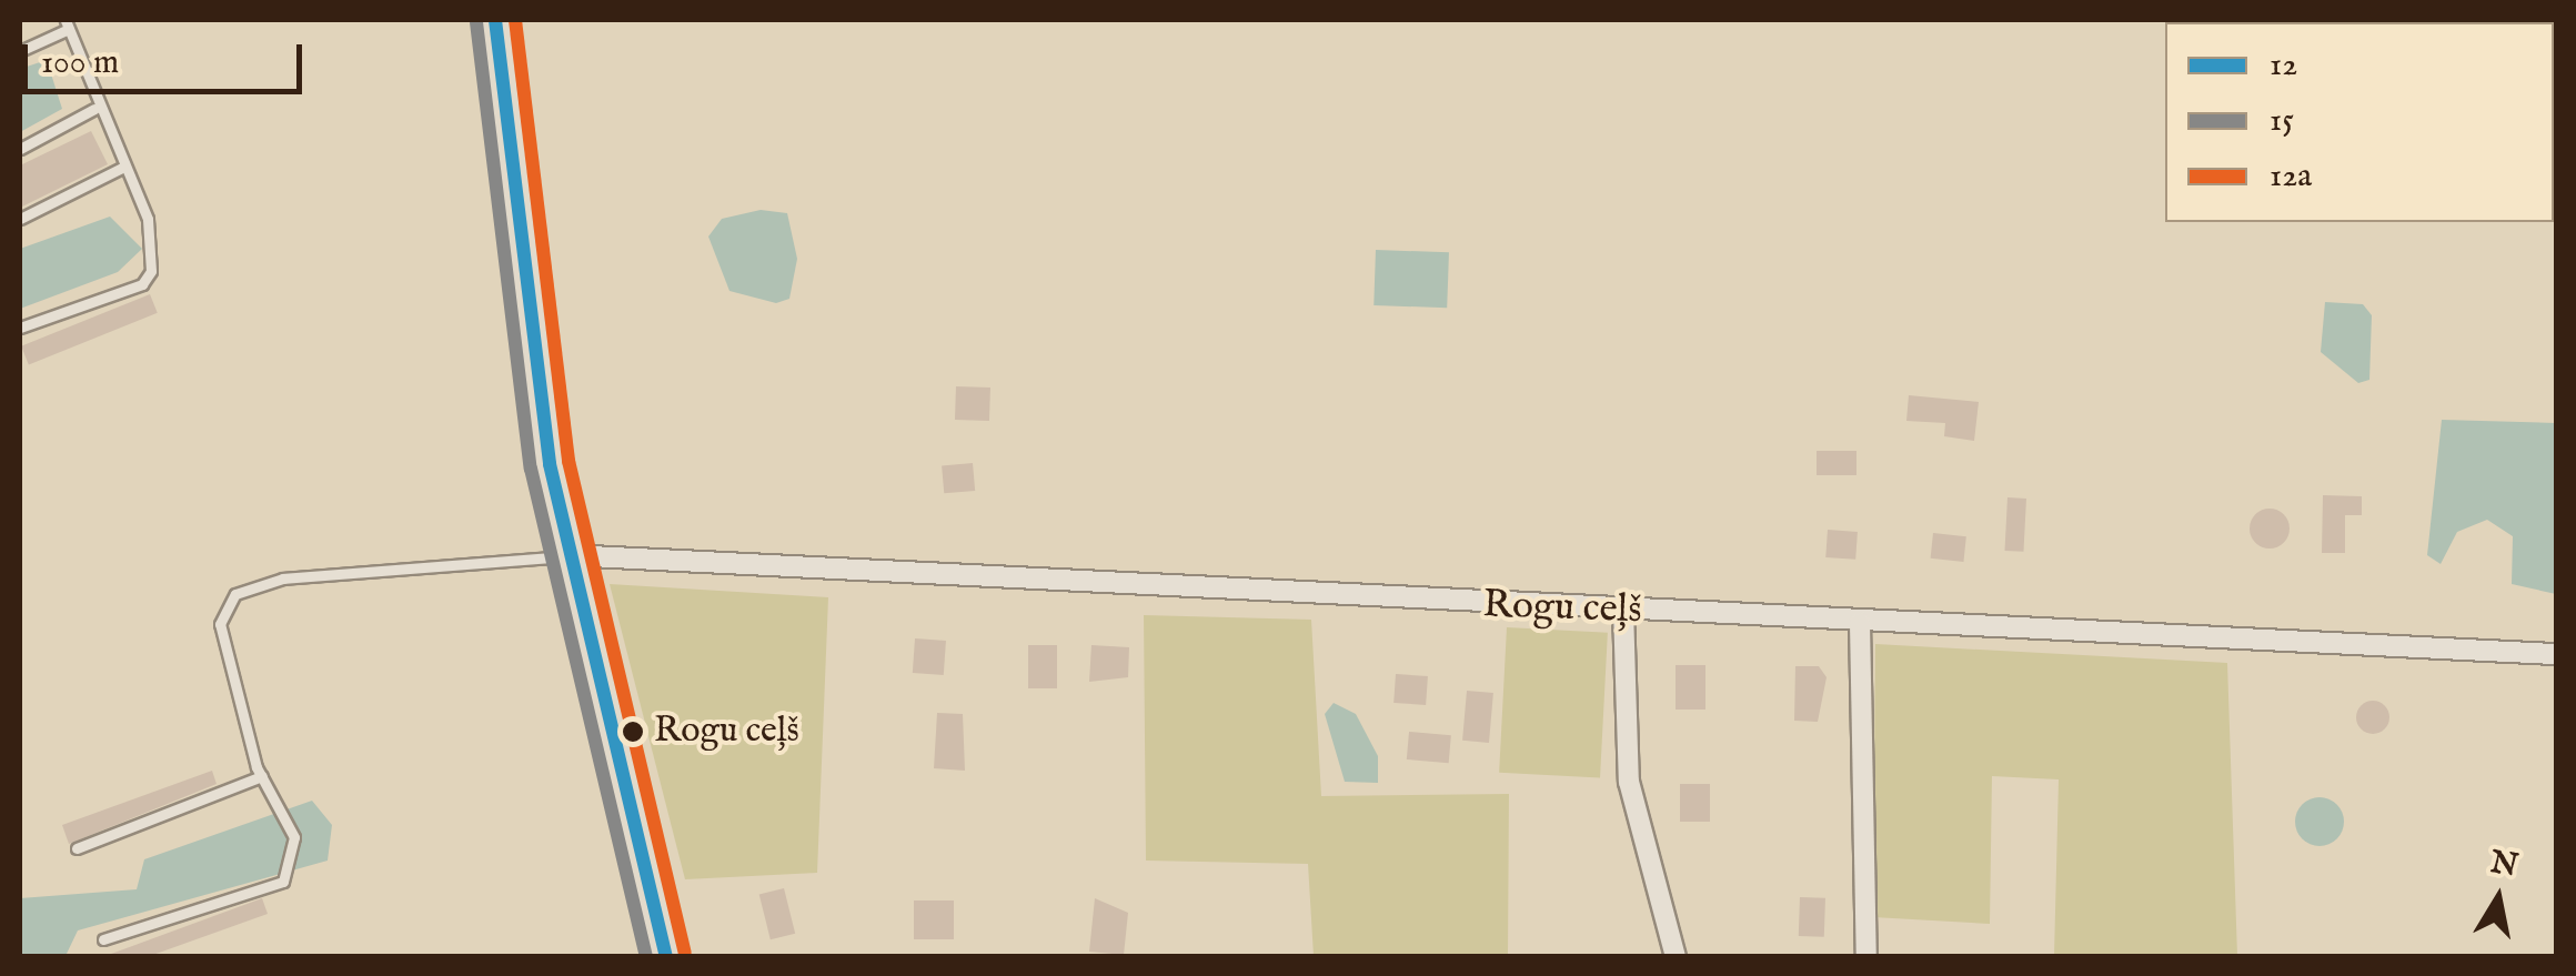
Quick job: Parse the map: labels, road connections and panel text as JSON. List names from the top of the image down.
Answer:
{
  "streets": {
    "street": ["Rogu ceļš"]
  },
  "places": ["Rogu ceļš"],
  "lines": ["transit line 12", "transit line 12a", "transit line 15"],
  "legend": ["12", "15", "12a"],
  "scale_bar": "100 m",
  "north": "top"
}
